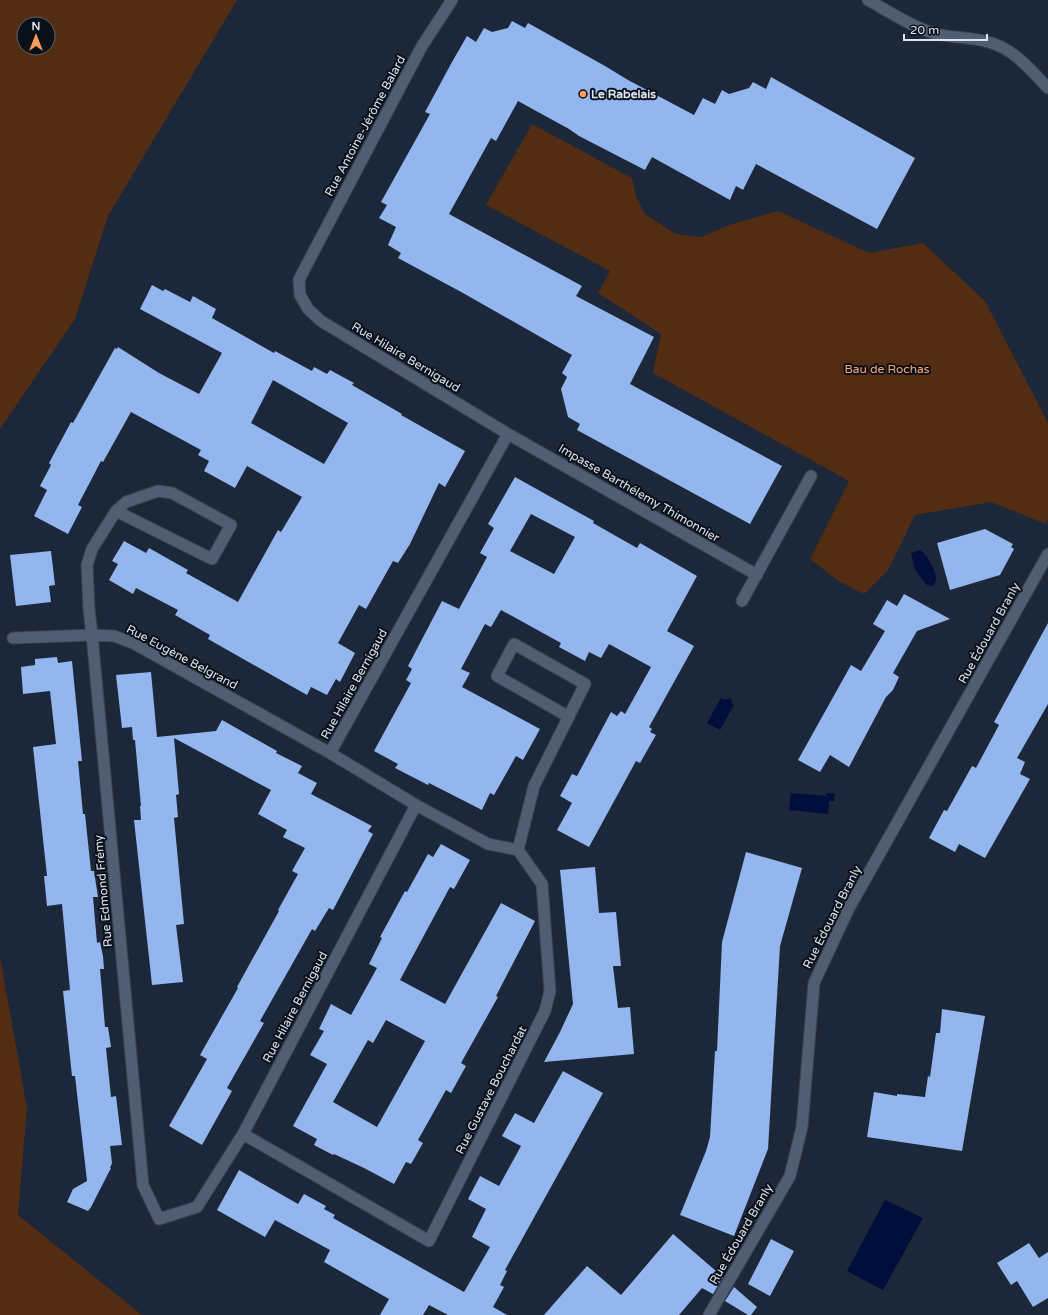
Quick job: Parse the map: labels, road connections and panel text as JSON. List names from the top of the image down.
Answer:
{
  "streets": {
    "street": [
      "Rue Antoine-Jérôme Balard",
      "Rue Hilaire Bernigaud",
      "Impasse Barthélemy Thimonnier",
      "Rue Édouard Branly",
      "Rue Eugène Belgrand",
      "Rue Edmond Frémy",
      "Rue Gustave Bouchardat"
    ]
  },
  "crossings": [
    ["Rue Antoine-Jérôme Balard", "Rue Hilaire Bernigaud"],
    ["Rue Hilaire Bernigaud", "Impasse Barthélemy Thimonnier"],
    ["Rue Hilaire Bernigaud", "Rue Eugène Belgrand"],
    ["Rue Hilaire Bernigaud", "Rue Edmond Frémy"],
    ["Rue Hilaire Bernigaud", "Rue Gustave Bouchardat"],
    ["Rue Eugène Belgrand", "Rue Edmond Frémy"]
  ],
  "parks": ["Bau de Rochas"],
  "places": ["Le Rabelais"],
  "scale_bar": "20 m",
  "north": "top"
}
